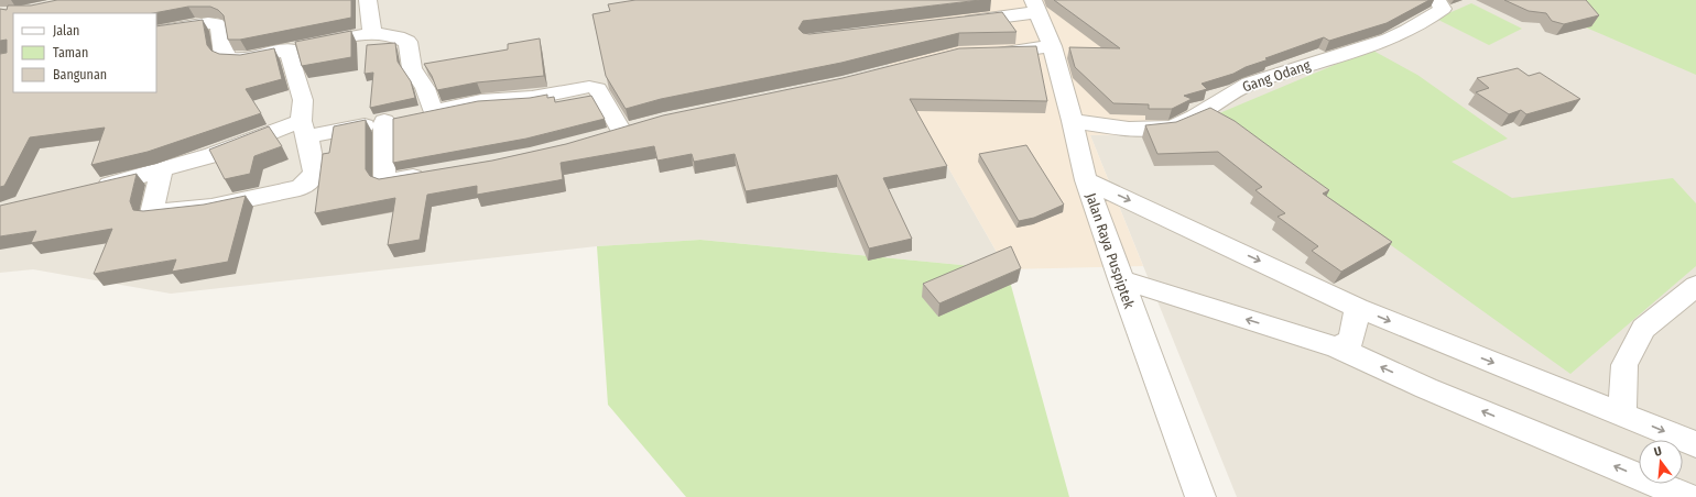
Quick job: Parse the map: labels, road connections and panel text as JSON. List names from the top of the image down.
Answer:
{
  "streets": {
    "street": ["Gang Odang", "Jalan Raya Puspiptek"]
  },
  "crossings": [
    ["Gang Odang", "Jalan Raya Puspiptek"]
  ],
  "legend": ["Jalan", "Taman", "Bangunan"],
  "north": "top"
}
